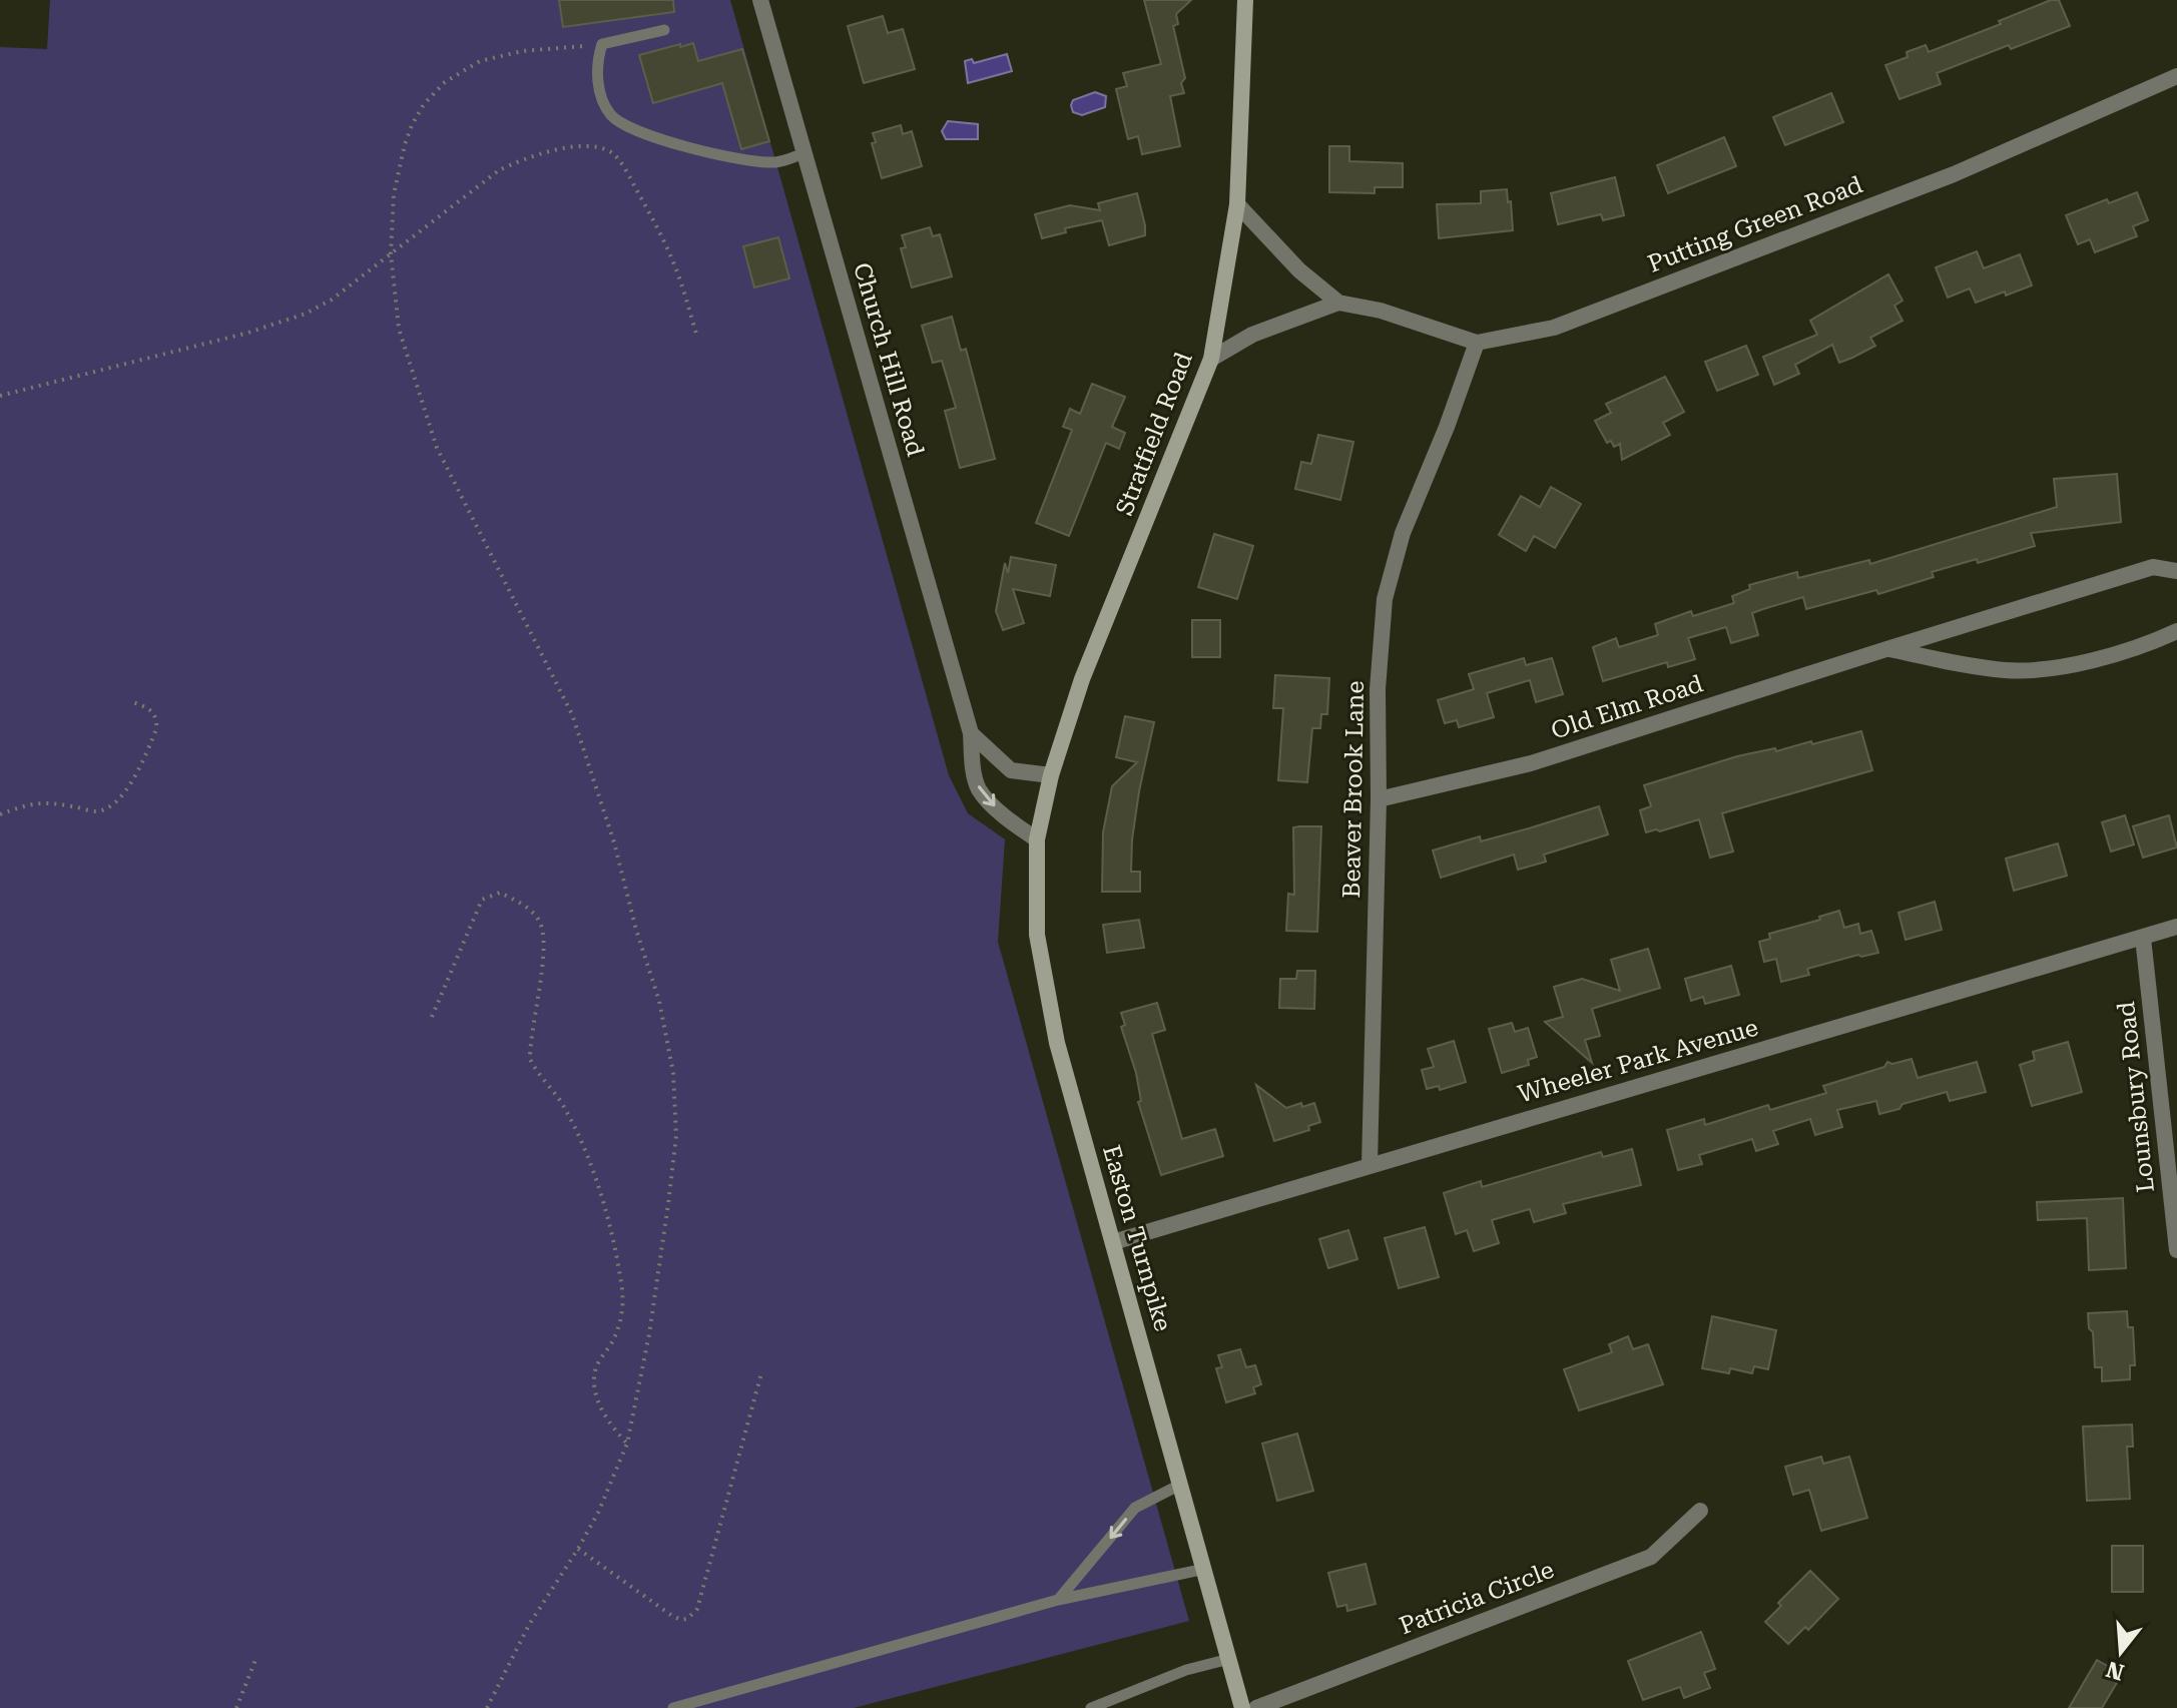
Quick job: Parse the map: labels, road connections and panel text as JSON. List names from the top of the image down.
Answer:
{
  "streets": {
    "main road": ["Stratfield Road", "Easton Turnpike"],
    "street": [
      "Putting Green Road",
      "Church Hill Road",
      "Old Elm Road",
      "Beaver Brook Lane",
      "Wheeler Park Avenue",
      "Lounsbury Road",
      "Patricia Circle"
    ]
  },
  "crossings": [
    ["Putting Green Road", "Stratfield Road"],
    ["Putting Green Road", "Beaver Brook Lane"],
    ["Church Hill Road", "Easton Turnpike"],
    ["Stratfield Road", "Easton Turnpike"],
    ["Old Elm Road", "Beaver Brook Lane"],
    ["Beaver Brook Lane", "Wheeler Park Avenue"],
    ["Wheeler Park Avenue", "Lounsbury Road"],
    ["Wheeler Park Avenue", "Easton Turnpike"]
  ],
  "north": "bottom"
}
